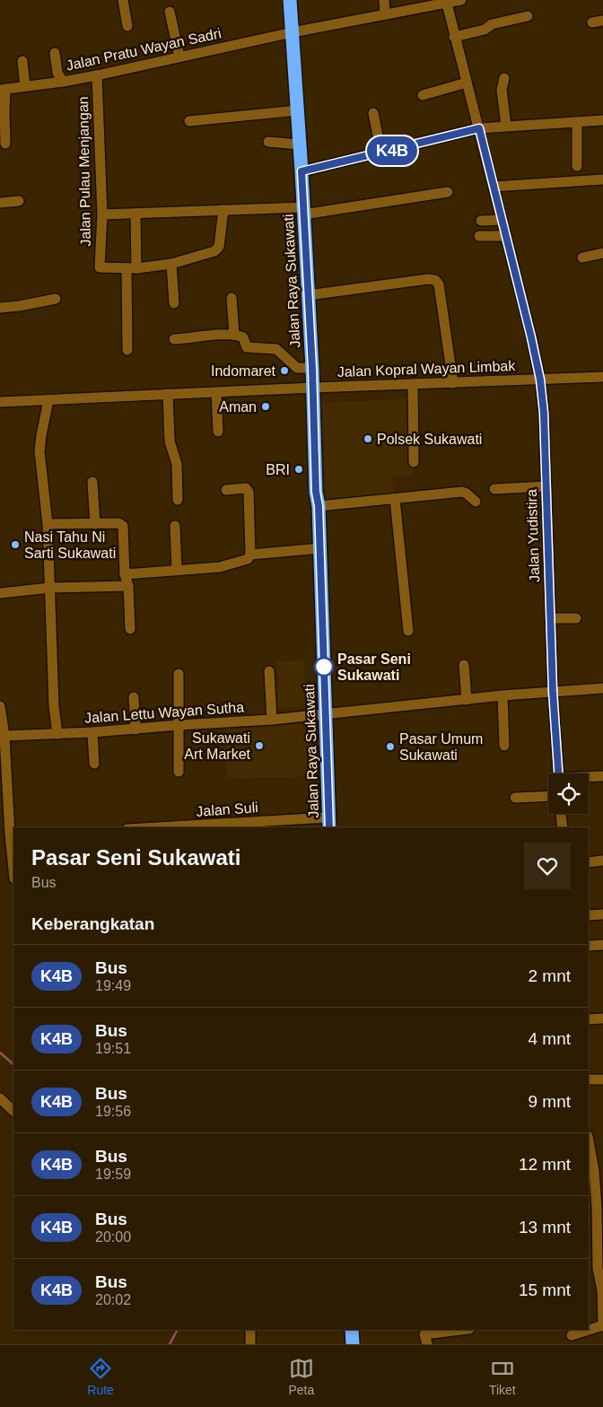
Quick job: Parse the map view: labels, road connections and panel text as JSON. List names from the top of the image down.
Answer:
{
  "streets": {
    "highway": ["Jalan Raya Sukawati"],
    "street": [
      "Jalan Pratu Wayan Sadri",
      "Jalan Pulau Menjangan",
      "Jalan Kopral Wayan Limbak",
      "Jalan Yudistira",
      "Jalan Lettu Wayan Sutha",
      "Jalan Suli"
    ]
  },
  "crossings": [
    ["Jalan Pratu Wayan Sadri", "Jalan Pulau Menjangan"],
    ["Jalan Pratu Wayan Sadri", "Jalan Raya Sukawati"],
    ["Jalan Pratu Wayan Sadri", "Jalan Yudistira"],
    ["Jalan Raya Sukawati", "Jalan Kopral Wayan Limbak"],
    ["Jalan Raya Sukawati", "Jalan Lettu Wayan Sutha"],
    ["Jalan Raya Sukawati", "Jalan Suli"],
    ["Jalan Kopral Wayan Limbak", "Jalan Yudistira"],
    ["Jalan Yudistira", "Jalan Lettu Wayan Sutha"]
  ],
  "places": [
    "Indomaret",
    "Aman",
    "Polsek Sukawati",
    "BRI",
    "Nasi Tahu Ni Sarti Sukawati",
    "Pasar Seni Sukawati",
    "Sukawati Art Market",
    "Pasar Umum Sukawati"
  ],
  "lines": ["bus line K4B"],
  "page": {
    "on_map": "K4B",
    "heading": [
      ["Pasar Seni Sukawati", "Bus"],
      "Keberangkatan"
    ],
    "list": [
      {
        "mark": "K4B",
        "name": "Bus",
        "note": "19:49",
        "value": "2 mnt"
      },
      {
        "mark": "K4B",
        "name": "Bus",
        "note": "19:51",
        "value": "4 mnt"
      },
      {
        "mark": "K4B",
        "name": "Bus",
        "note": "19:56",
        "value": "9 mnt"
      },
      {
        "mark": "K4B",
        "name": "Bus",
        "note": "19:59",
        "value": "12 mnt"
      },
      {
        "mark": "K4B",
        "name": "Bus",
        "note": "20:00",
        "value": "13 mnt"
      },
      {
        "mark": "K4B",
        "name": "Bus",
        "note": "20:02",
        "value": "15 mnt"
      }
    ],
    "tabs": ["Rute", "Peta", "Tiket"]
  }
}
